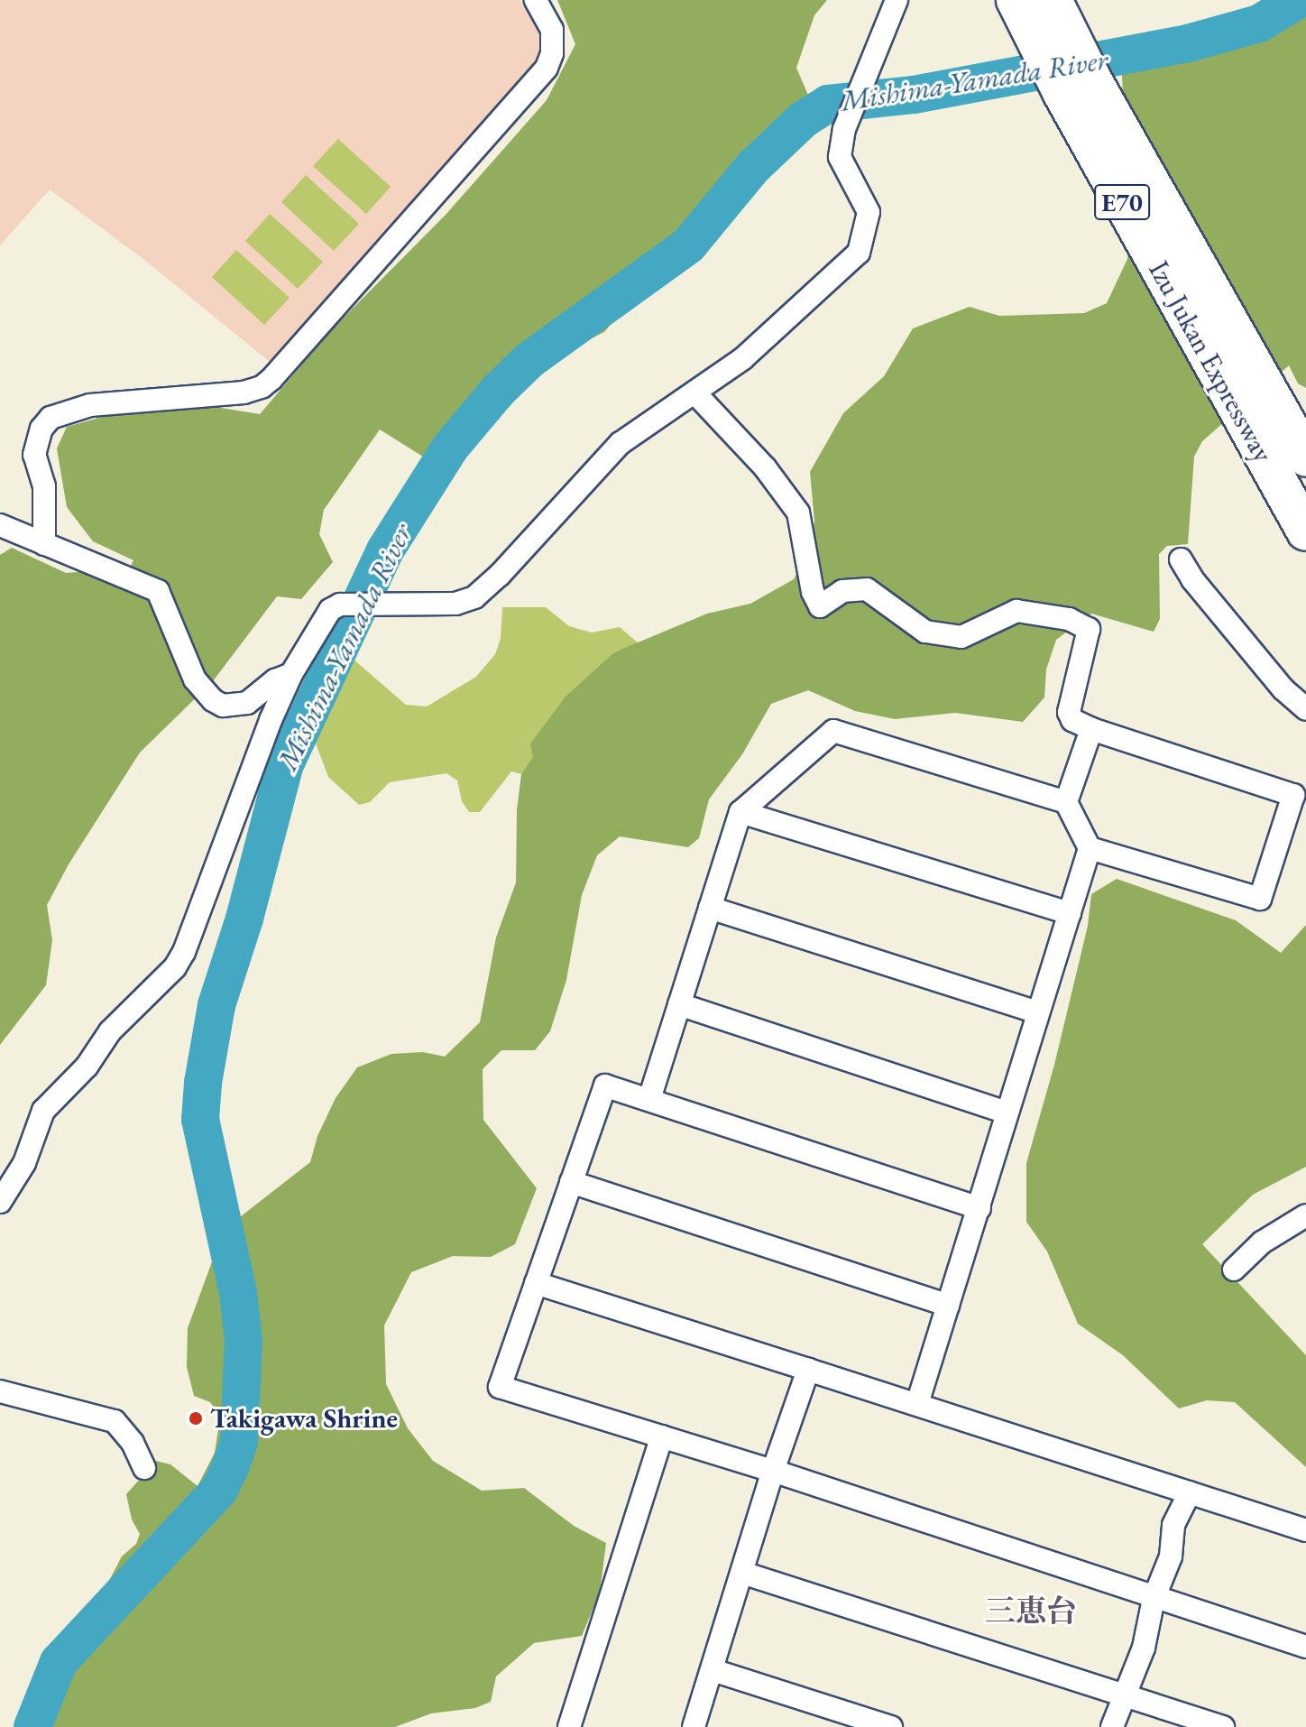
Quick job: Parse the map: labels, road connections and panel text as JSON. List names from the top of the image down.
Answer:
{
  "streets": {
    "highway": ["E70", "Izu Jukan Expressway"]
  },
  "districts": ["三恵台"],
  "water": ["Mishima-Yamada River"],
  "places": ["Takigawa Shrine"]
}
